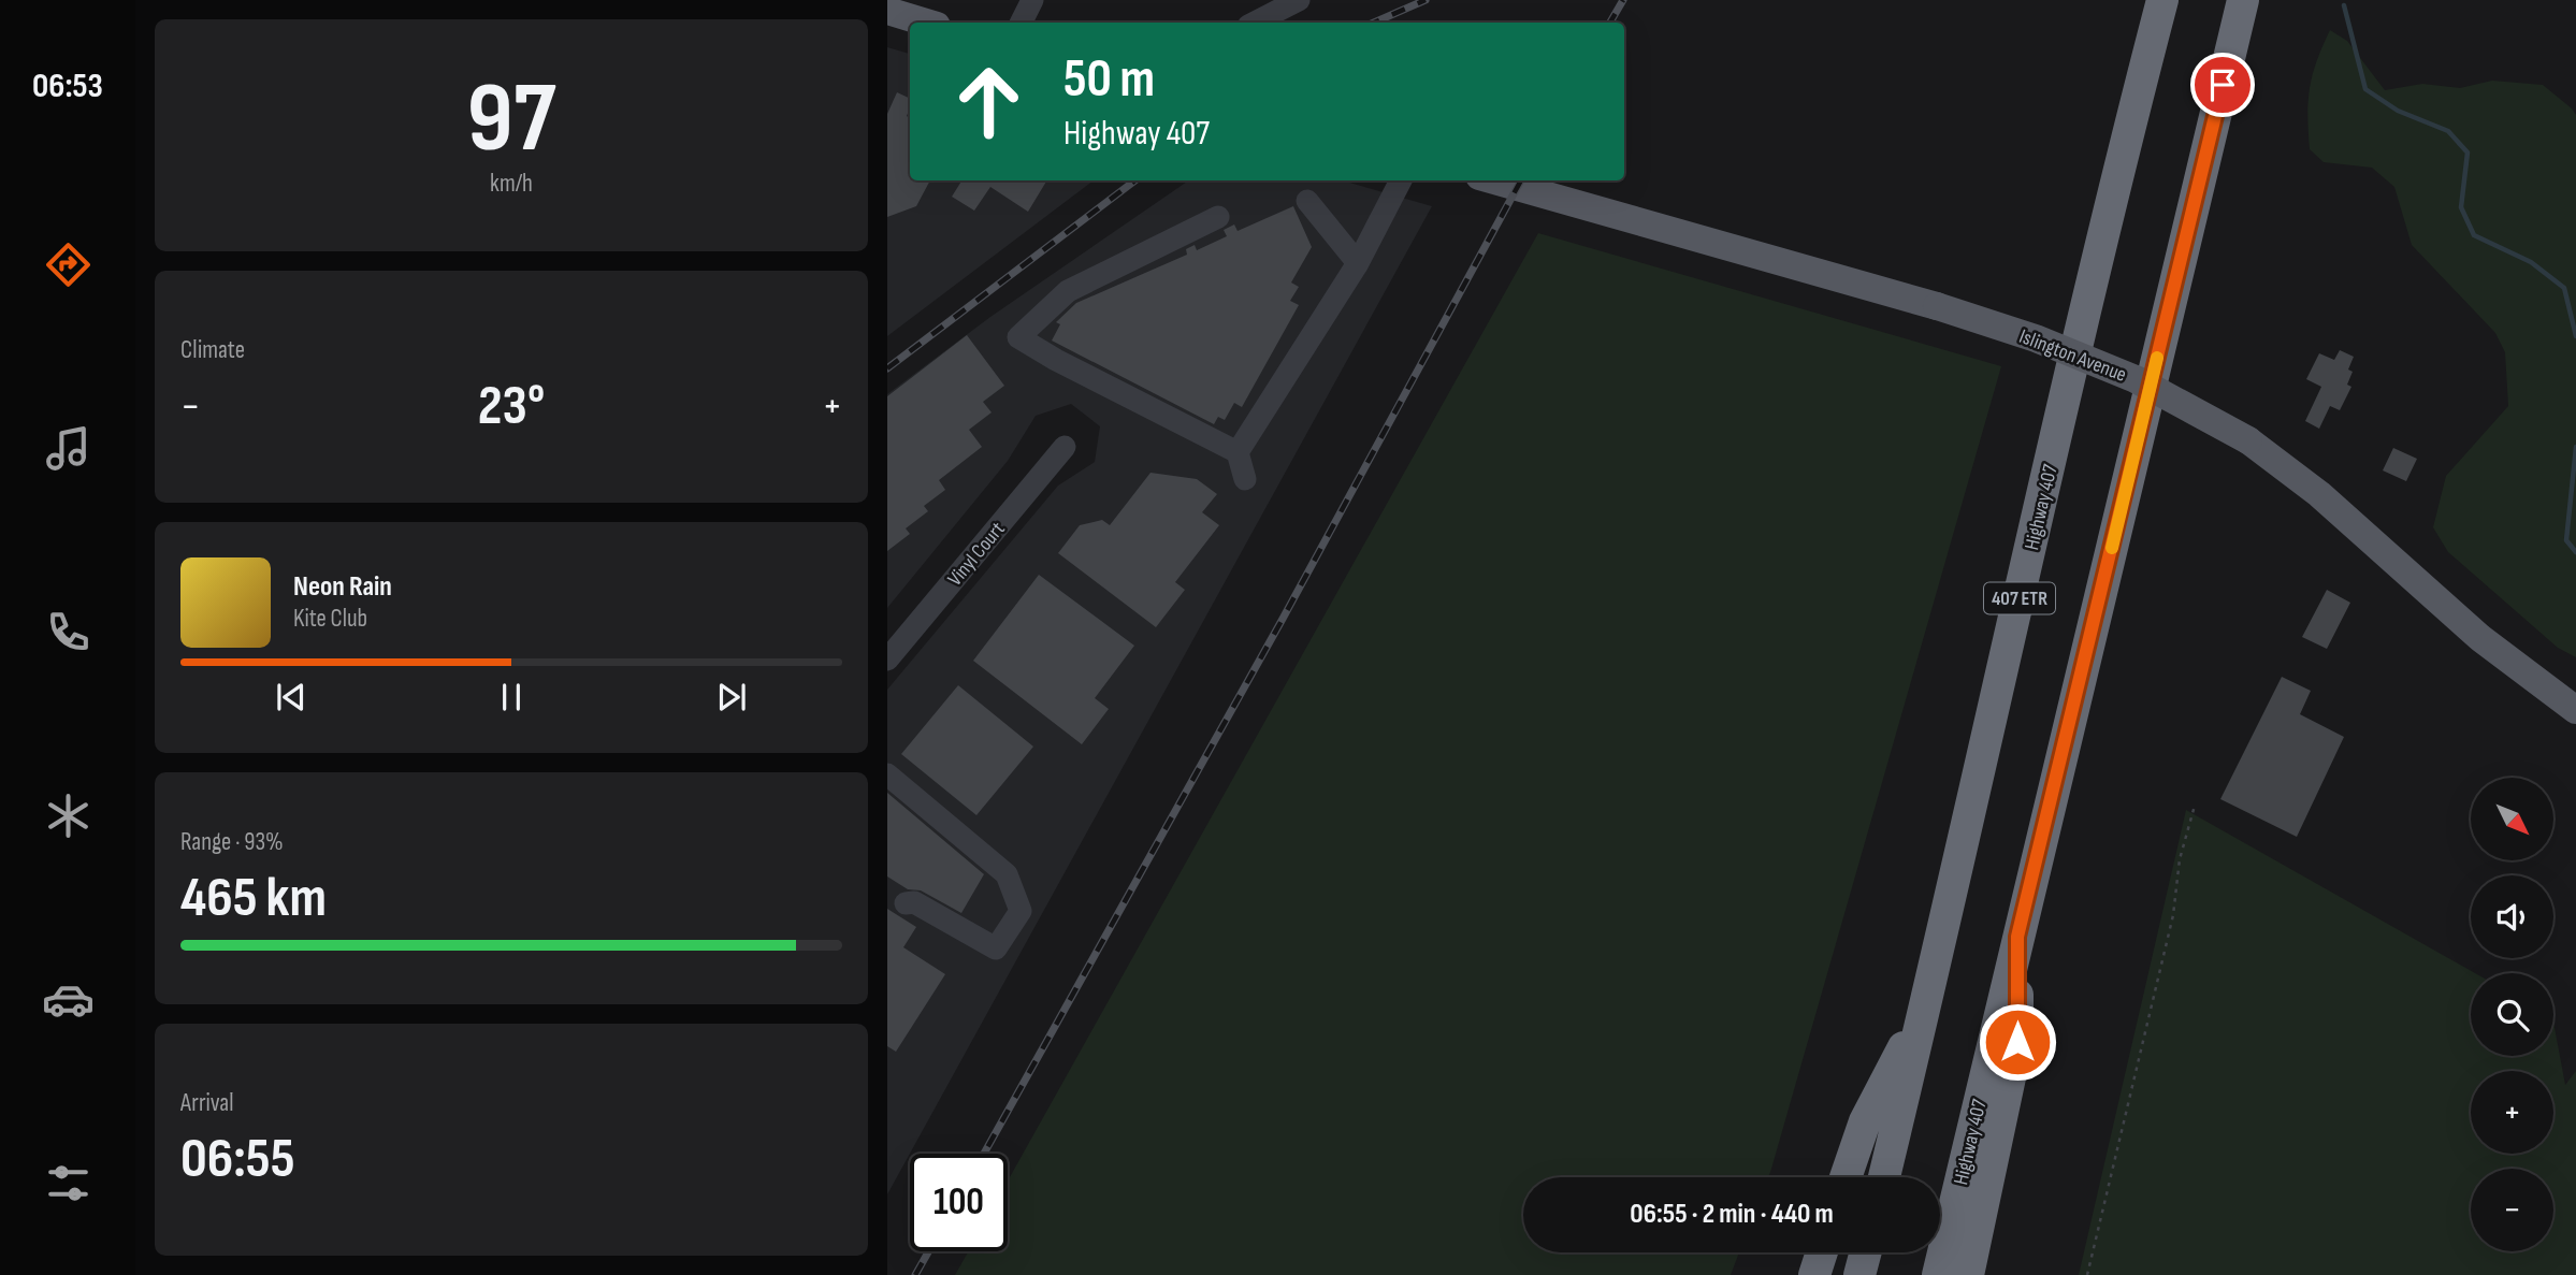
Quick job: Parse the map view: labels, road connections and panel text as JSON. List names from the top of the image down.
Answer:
{
  "streets": {
    "highway": ["Highway 407", "407 ETR"],
    "main road": ["Islington Avenue"],
    "street": ["Vinyl Court"]
  },
  "north": "bottom right",
  "page": {
    "tabs": "06:53",
    "tile": [
      ["97", "km/h"],
      "Climate",
      ["Range · 93%", "465 km"],
      ["Arrival", "06:55"]
    ],
    "turn": ["50 m", "Highway 407"],
    "heat": ["−", "23°", "+"],
    "song": ["Neon Rain", "Kite Club"],
    "map_buttons": ["+", "−"],
    "limit": "100",
    "trip": "06:55 · 2 min · 440 m"
  }
}
